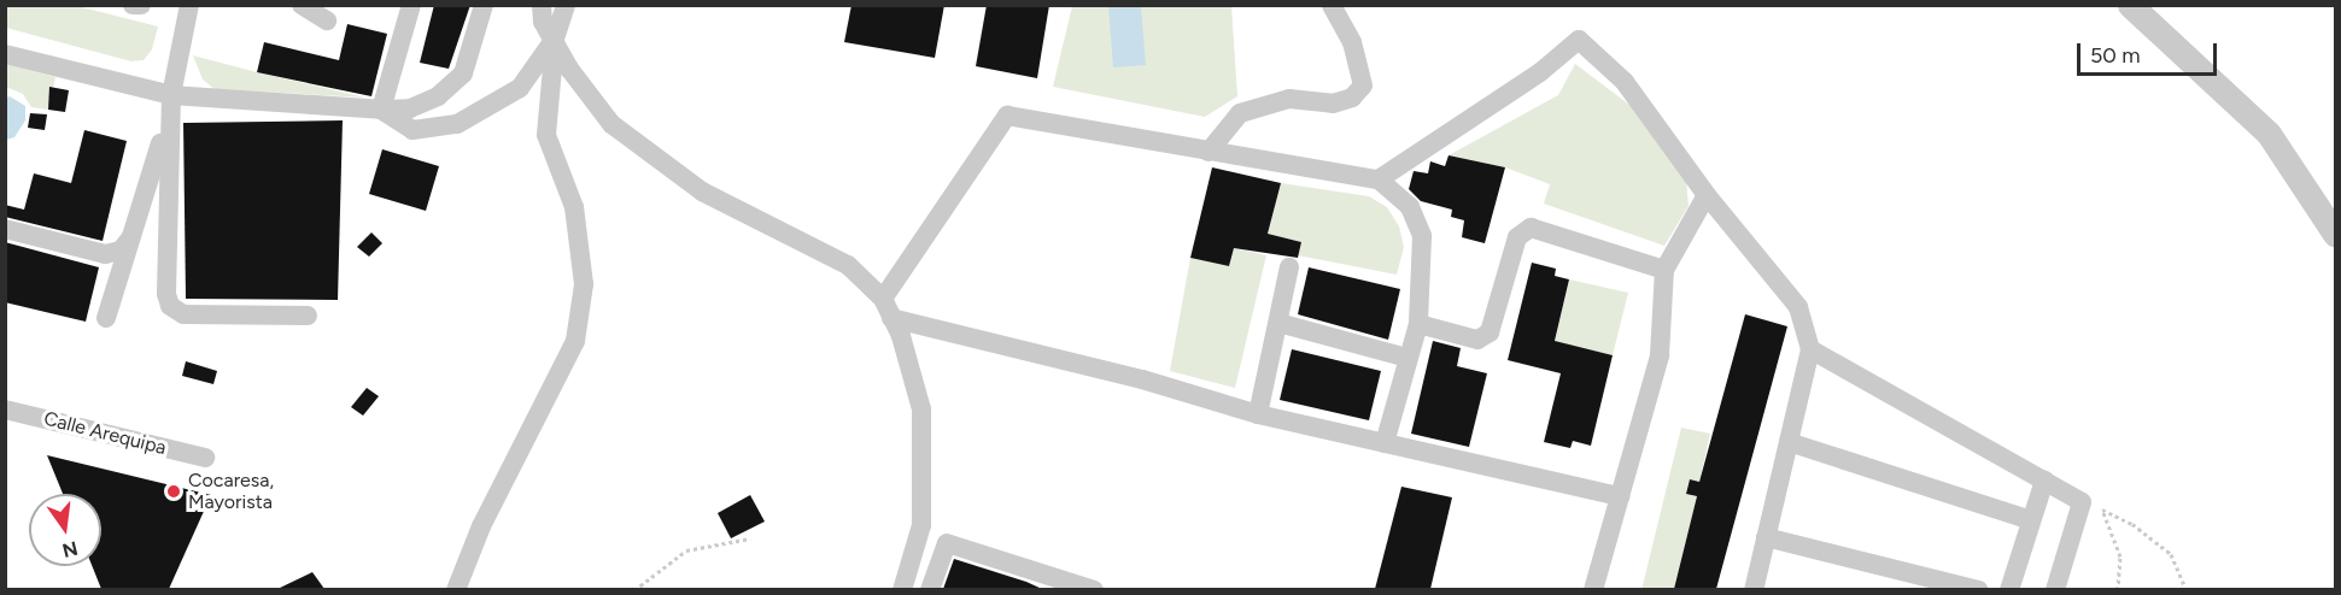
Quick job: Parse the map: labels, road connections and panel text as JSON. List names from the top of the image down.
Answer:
{
  "streets": {
    "street": ["Calle Arequipa"]
  },
  "places": ["Cocaresa, Mayorista"],
  "scale_bar": "50 m",
  "north": "bottom"
}
